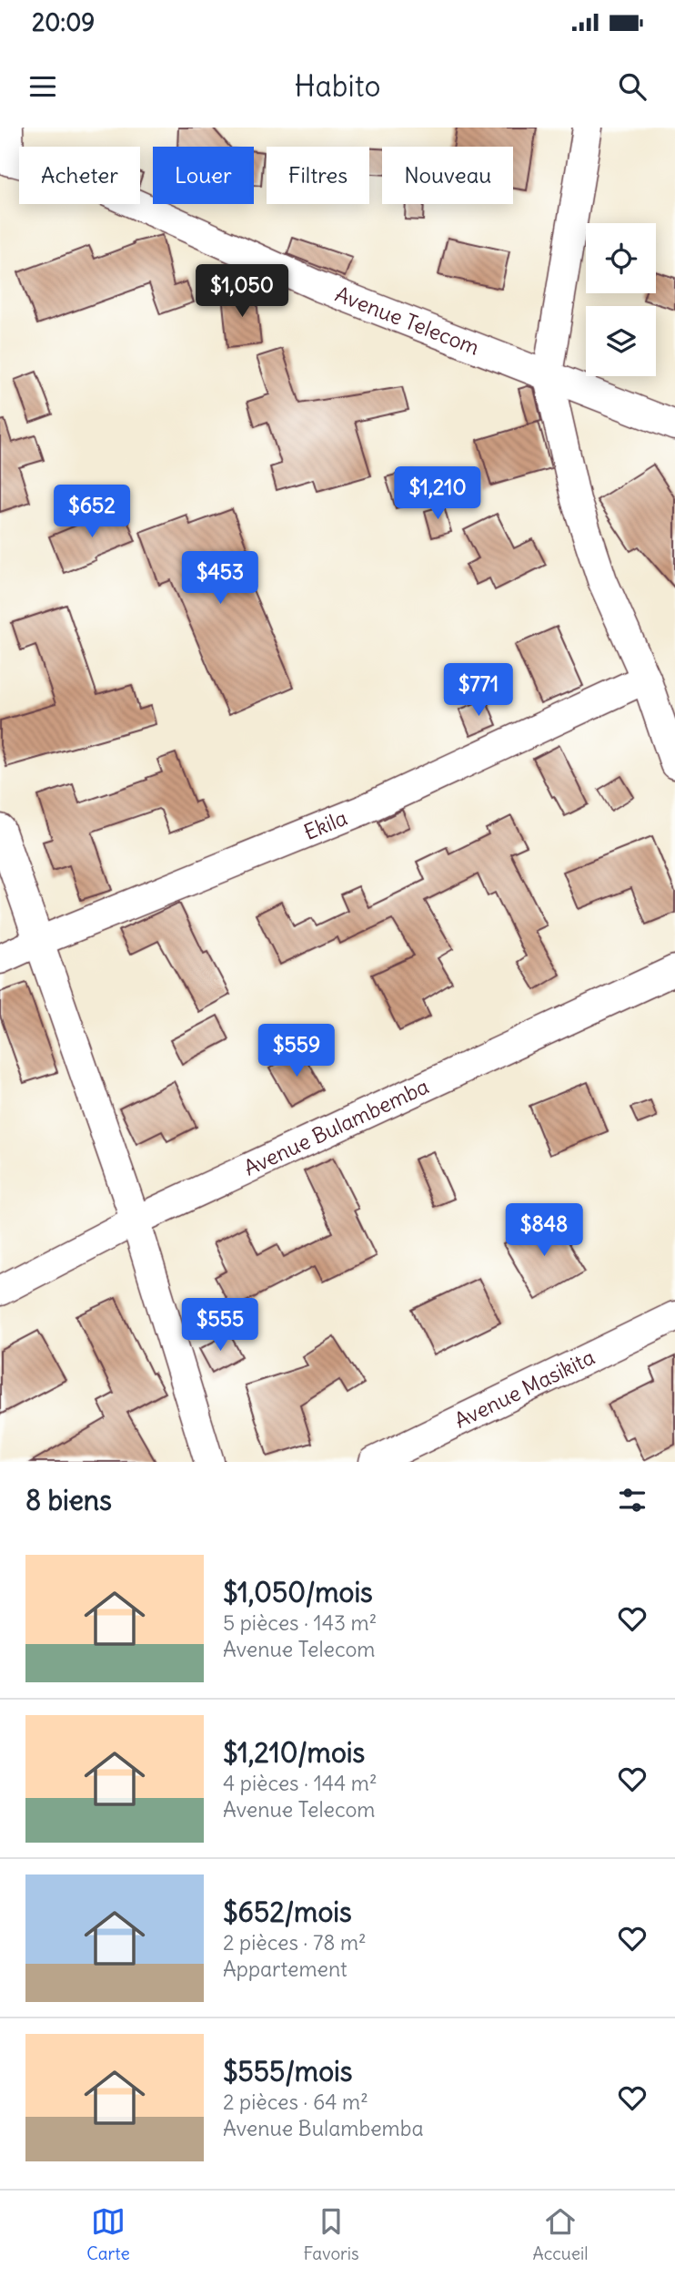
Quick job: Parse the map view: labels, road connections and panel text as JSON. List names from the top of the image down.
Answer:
{
  "streets": {
    "street": [
      "Avenue Telecom",
      "Ekila",
      "Avenue Bulambemba",
      "Avenue Masikita"
    ]
  },
  "page": {
    "status": "20:09",
    "header": "Habito",
    "chip": [
      "Acheter",
      "Louer",
      "Filtres",
      "Nouveau"
    ],
    "price": [
      "$1,050",
      "$1,210",
      "$652",
      "$453",
      "$771",
      "$559",
      "$848",
      "$555"
    ],
    "heading": "8 biens",
    "list": [
      {
        "name": "$1,050/mois",
        "note": "5 pièces · 143 m² · Avenue Telecom"
      },
      {
        "name": "$1,210/mois",
        "note": "4 pièces · 144 m² · Avenue Telecom"
      },
      {
        "name": "$652/mois",
        "note": "2 pièces · 78 m² · Appartement"
      },
      {
        "name": "$555/mois",
        "note": "2 pièces · 64 m² · Avenue Bulambemba"
      }
    ],
    "tabs": ["Carte", "Favoris", "Accueil"]
  }
}
